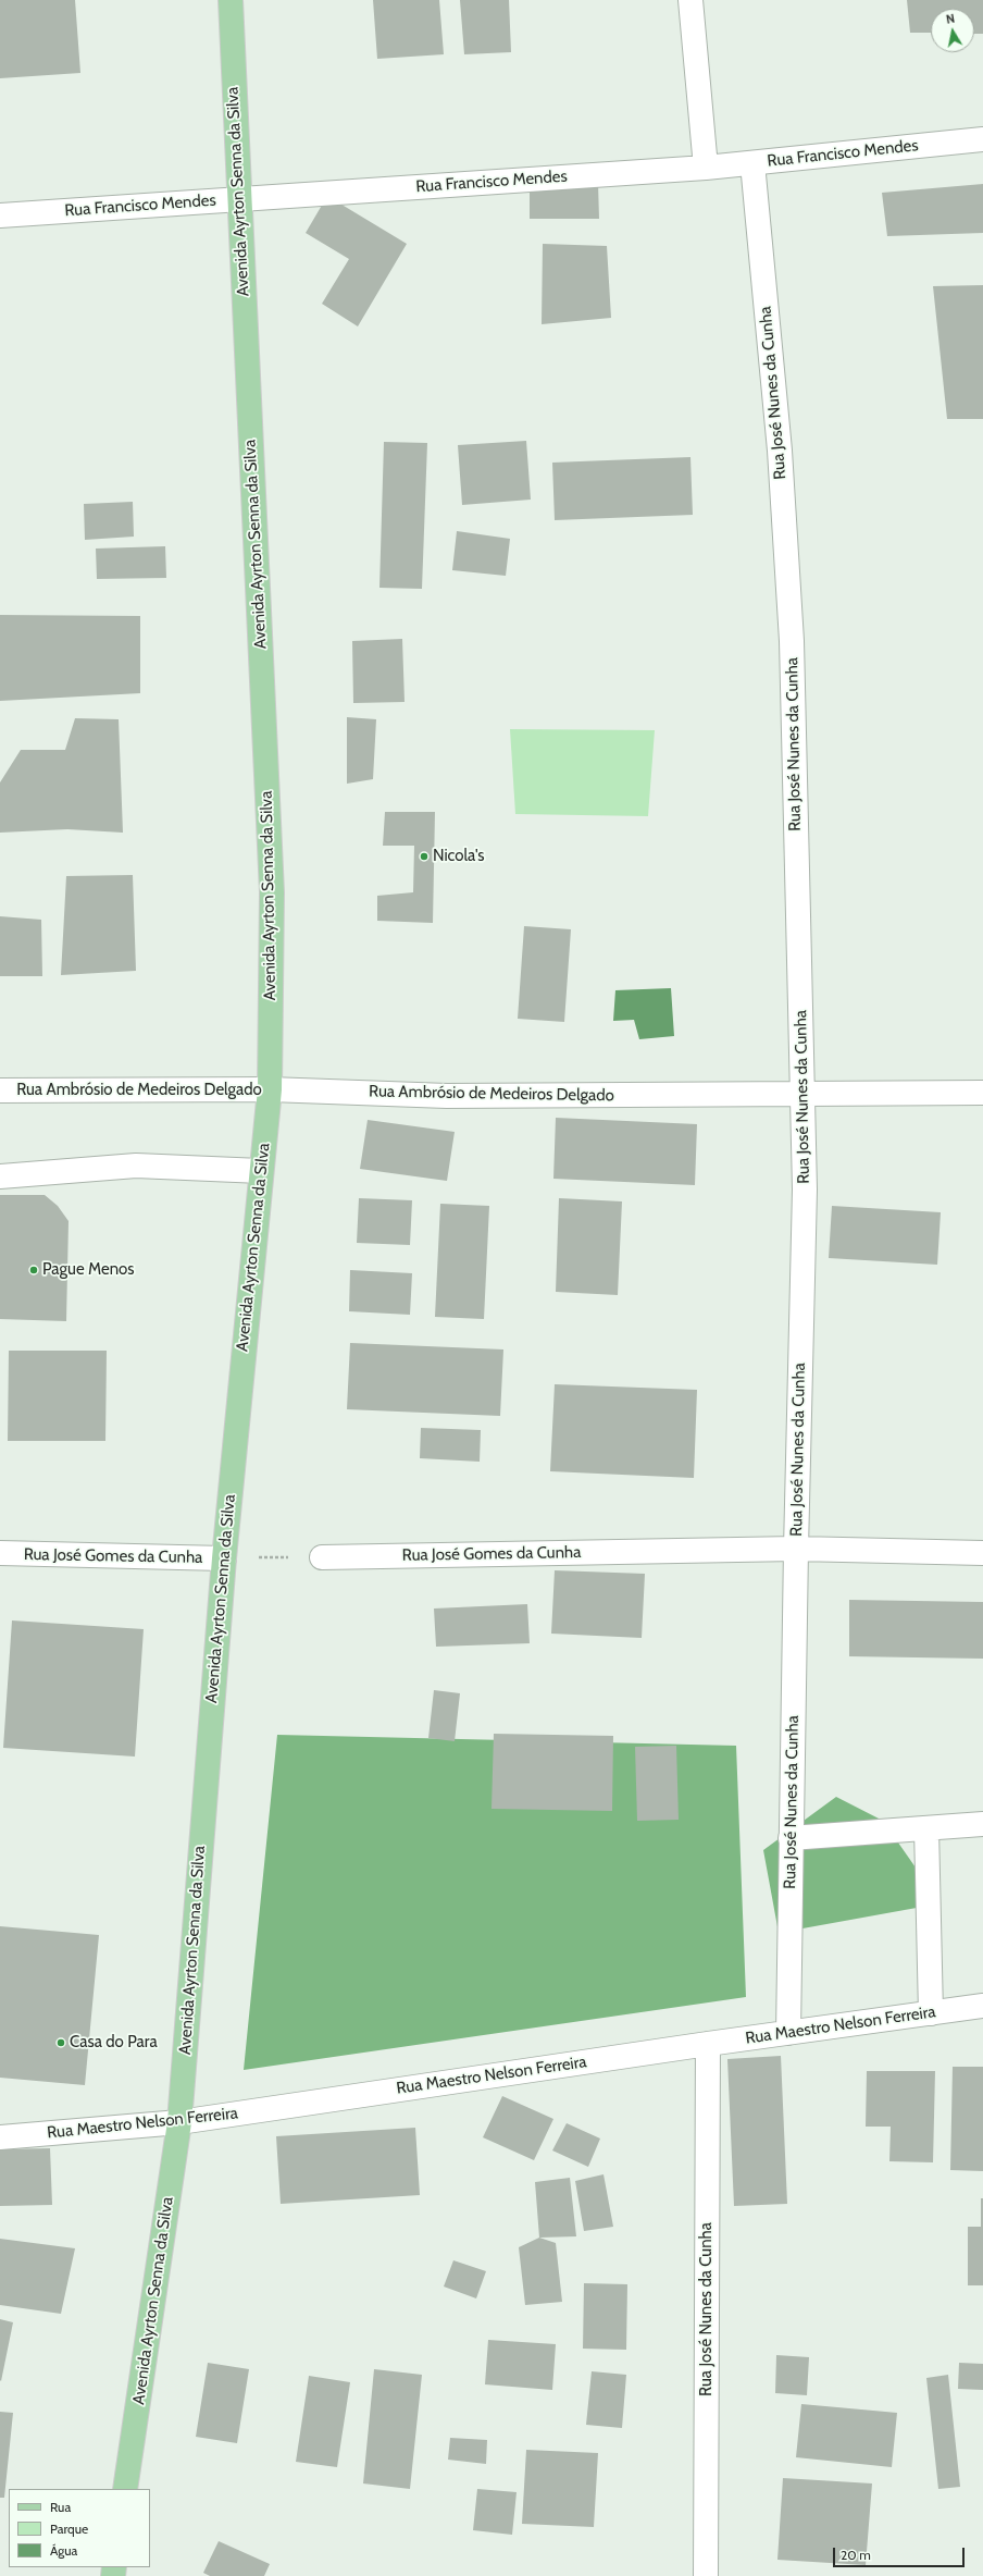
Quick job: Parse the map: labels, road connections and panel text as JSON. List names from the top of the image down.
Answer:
{
  "streets": {
    "main road": ["Avenida Ayrton Senna da Silva"],
    "street": [
      "Rua Francisco Mendes",
      "Rua José Nunes da Cunha",
      "Rua Ambrósio de Medeiros Delgado",
      "Rua José Gomes da Cunha",
      "Rua Maestro Nelson Ferreira"
    ]
  },
  "crossings": [
    ["Rua Francisco Mendes", "Avenida Ayrton Senna da Silva"],
    ["Rua Francisco Mendes", "Rua José Nunes da Cunha"],
    ["Avenida Ayrton Senna da Silva", "Rua Ambrósio de Medeiros Delgado"],
    ["Avenida Ayrton Senna da Silva", "Rua José Gomes da Cunha"],
    ["Avenida Ayrton Senna da Silva", "Rua Maestro Nelson Ferreira"],
    ["Rua José Nunes da Cunha", "Rua Ambrósio de Medeiros Delgado"],
    ["Rua José Nunes da Cunha", "Rua José Gomes da Cunha"],
    ["Rua José Nunes da Cunha", "Rua Maestro Nelson Ferreira"]
  ],
  "places": ["Nicola's", "Pague Menos", "Casa do Para"],
  "legend": ["Rua", "Parque", "Água"],
  "scale_bar": "20 m",
  "north": "top"
}
